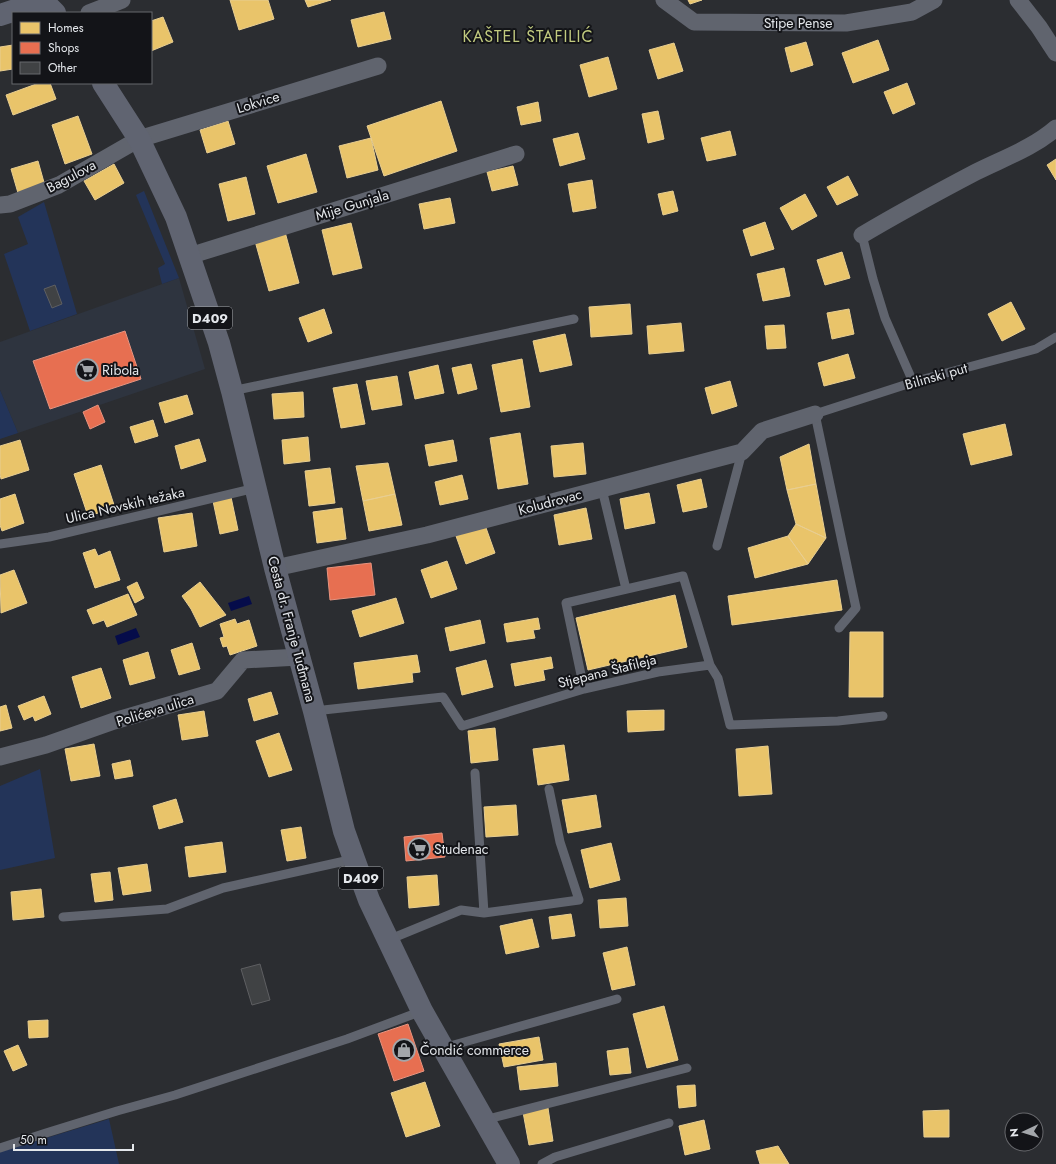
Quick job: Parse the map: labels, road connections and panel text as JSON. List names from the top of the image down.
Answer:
{
  "streets": {
    "main road": ["D409", "Cesta dr. Franje Tuđmana"],
    "street": [
      "Stipe Pense",
      "Lokvice",
      "Bagulova",
      "Mije Gunjala",
      "Koludrovac",
      "Polićeva ulica"
    ],
    "lane": ["Bilinski put", "Ulica Novskih težaka", "Stjepana Štafileja"]
  },
  "crossings": [
    ["Lokvice", "Bagulova"],
    ["Lokvice", "Cesta dr. Franje Tuđmana"],
    ["Bagulova", "Cesta dr. Franje Tuđmana"],
    ["Mije Gunjala", "Cesta dr. Franje Tuđmana"],
    ["Koludrovac", "Cesta dr. Franje Tuđmana"],
    ["Ulica Novskih težaka", "Cesta dr. Franje Tuđmana"],
    ["Cesta dr. Franje Tuđmana", "Stjepana Štafileja"],
    ["Cesta dr. Franje Tuđmana", "Polićeva ulica"]
  ],
  "districts": ["KAŠTEL ŠTAFILIĆ"],
  "places": {
    "supermarket": ["Ribola", "Studenac"],
    "shop": ["Čondić commerce"]
  },
  "legend": ["Homes", "Shops", "Other"],
  "scale_bar": "50 m",
  "north": "left"
}
